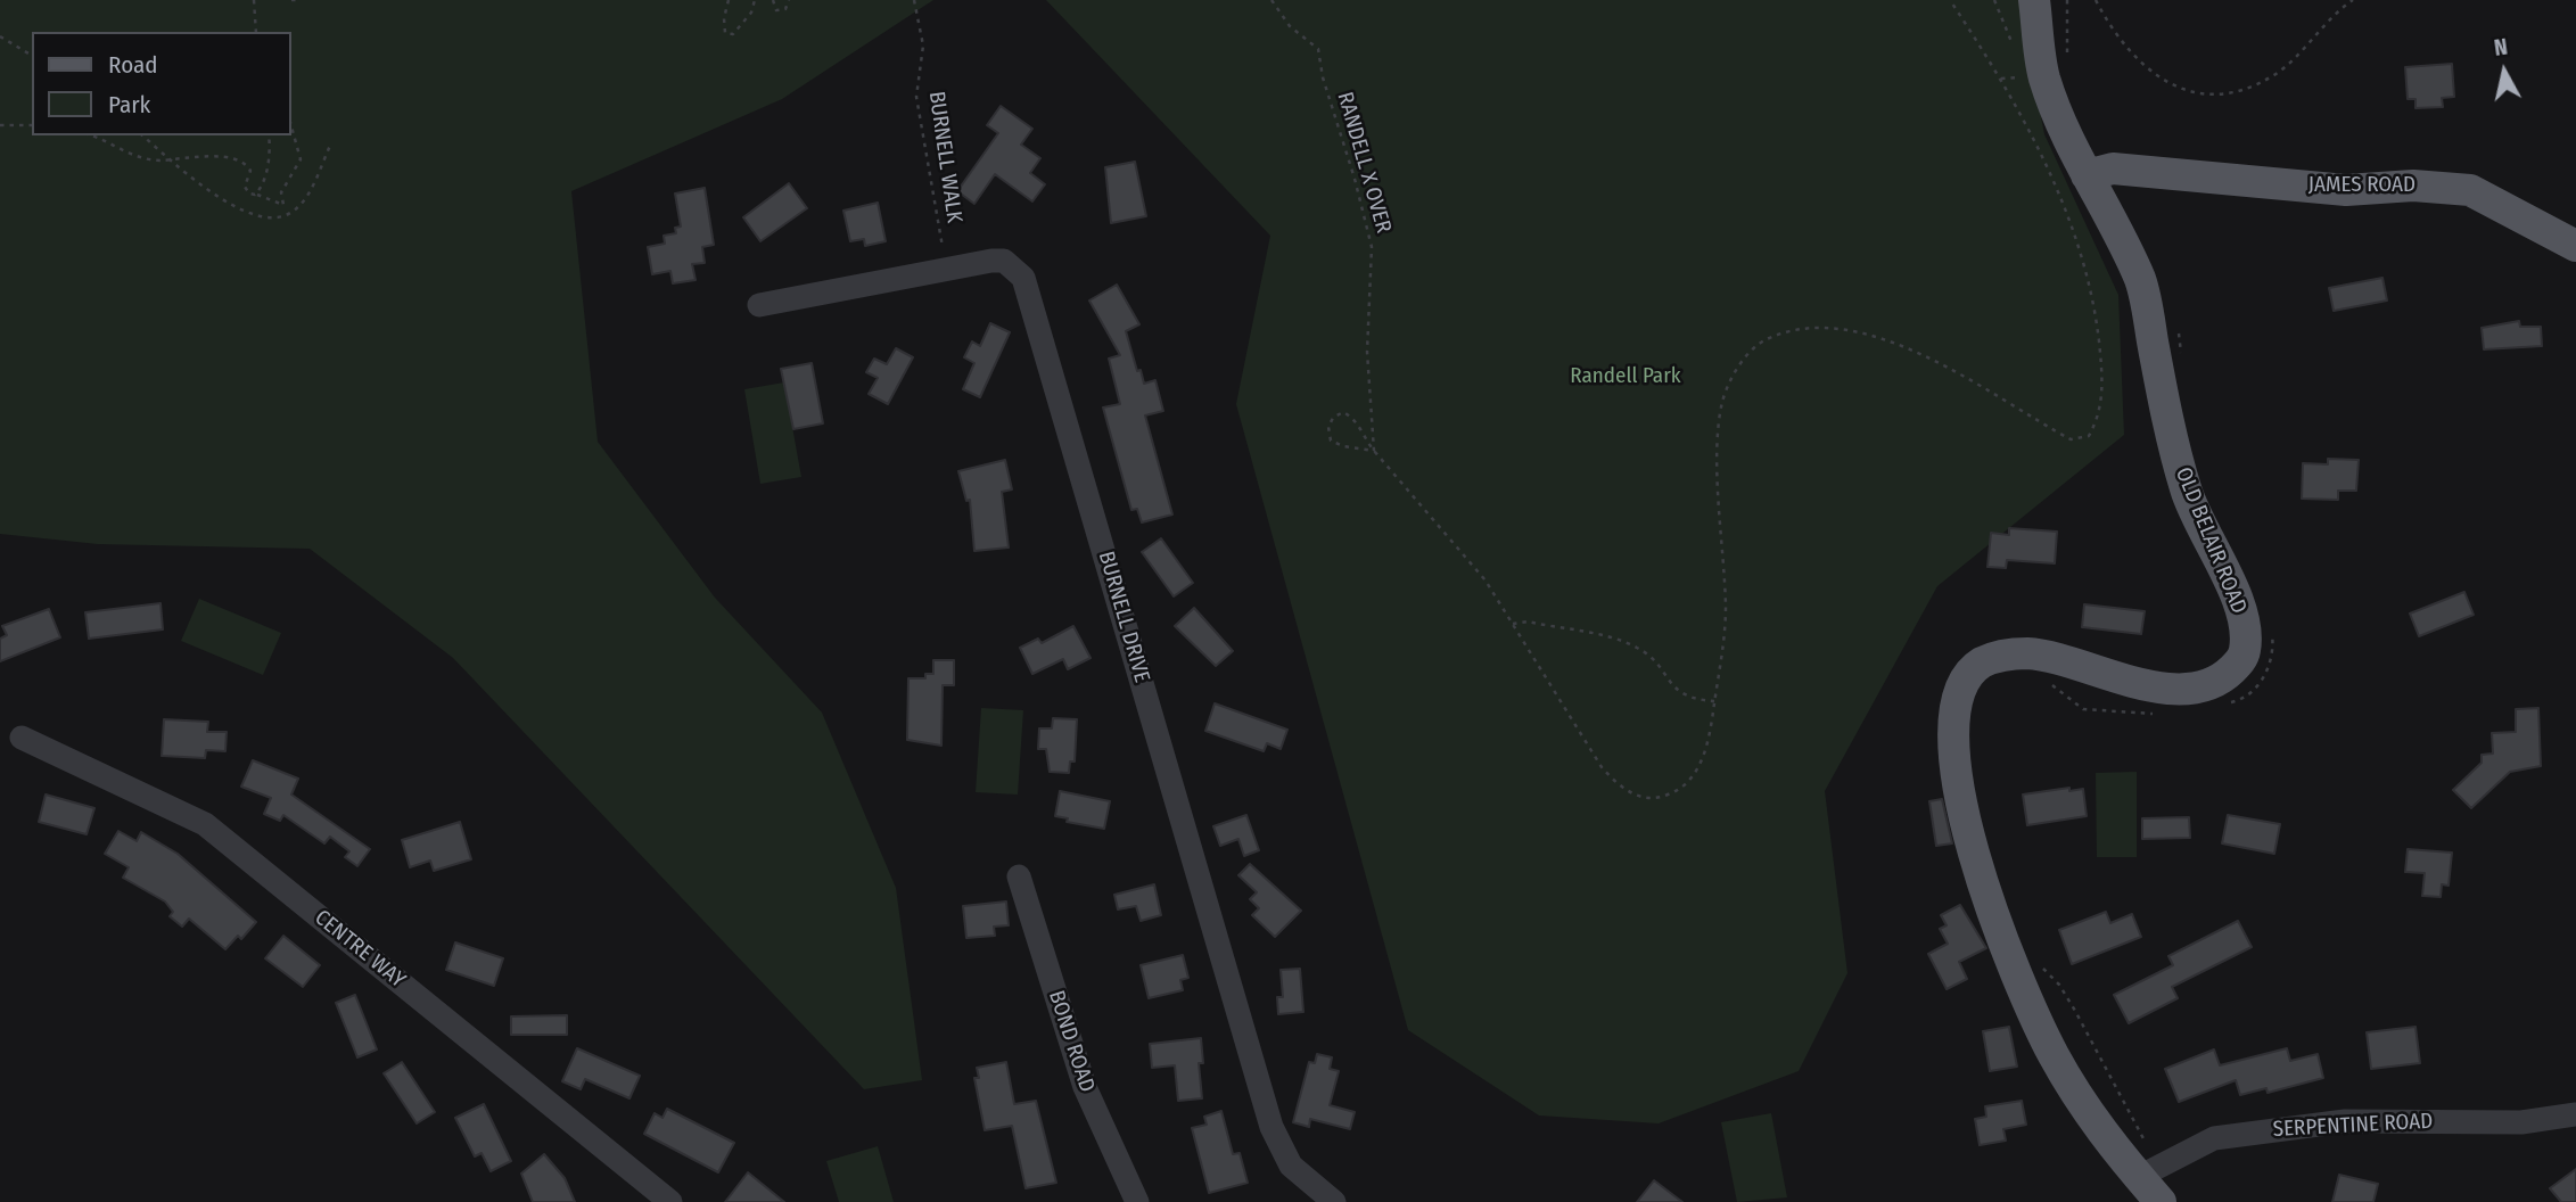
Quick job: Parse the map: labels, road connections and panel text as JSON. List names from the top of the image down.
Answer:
{
  "streets": {
    "main road": ["JAMES ROAD", "OLD BELAIR ROAD"],
    "street": [
      "BURNELL DRIVE",
      "CENTRE WAY",
      "BOND ROAD",
      "SERPENTINE ROAD"
    ],
    "path": ["BURNELL WALK", "RANDELL X OVER"]
  },
  "crossings": [
    ["BURNELL WALK", "BURNELL DRIVE"],
    ["JAMES ROAD", "OLD BELAIR ROAD"],
    ["OLD BELAIR ROAD", "SERPENTINE ROAD"]
  ],
  "parks": ["Randell Park"],
  "legend": ["Road", "Park"],
  "north": "top"
}
